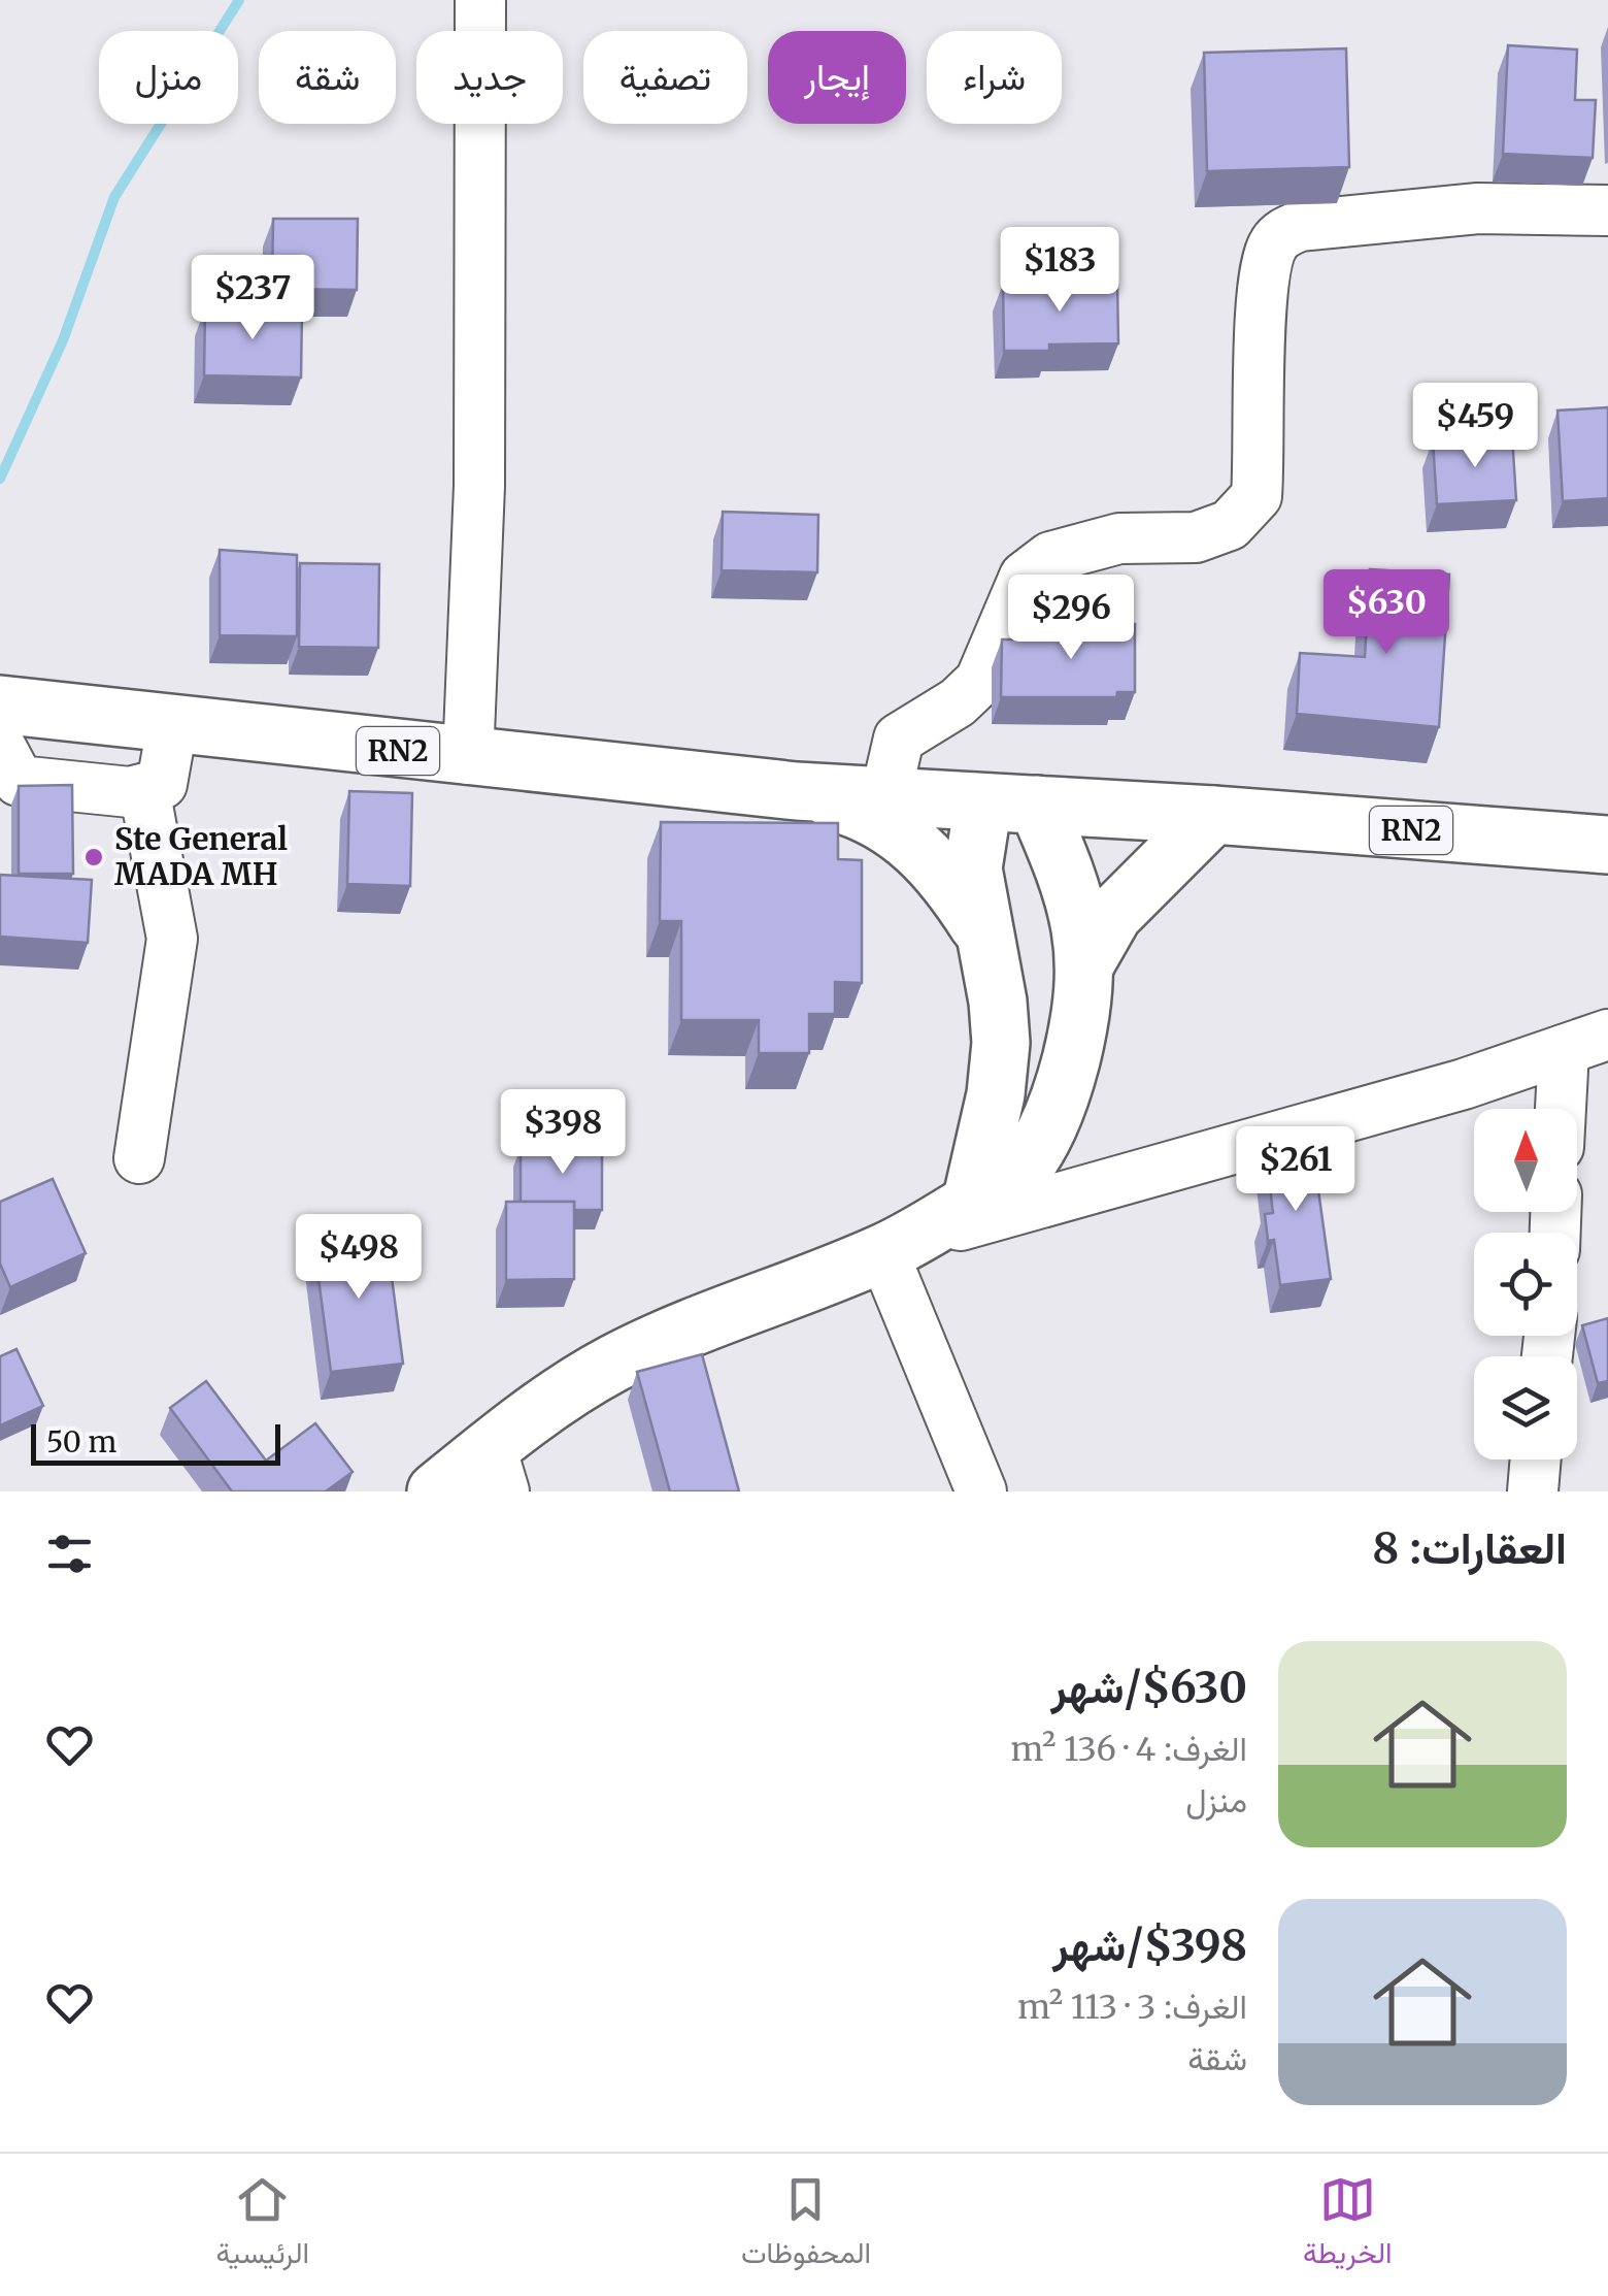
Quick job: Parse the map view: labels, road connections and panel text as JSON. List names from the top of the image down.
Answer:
{
  "streets": {
    "main road": ["RN2"]
  },
  "places": ["Ste General MADA MH"],
  "scale_bar": "50 m",
  "north": "top",
  "page": {
    "chip": [
      "شراء",
      "إيجار",
      "تصفية",
      "جديد",
      "شقة",
      "منزل"
    ],
    "price": [
      "$183",
      "$237",
      "$459",
      "$630",
      "$296",
      "$398",
      "$261",
      "$498"
    ],
    "scale": "50 m",
    "heading": "العقارات: 8",
    "list": [
      {
        "name": "$630/شهر",
        "note": "الغرف: 4 · 136 m² · منزل"
      },
      {
        "name": "$398/شهر",
        "note": "الغرف: 3 · 113 m² · شقة"
      }
    ],
    "tabs": ["الخريطة", "المحفوظات", "الرئيسية"]
  }
}
